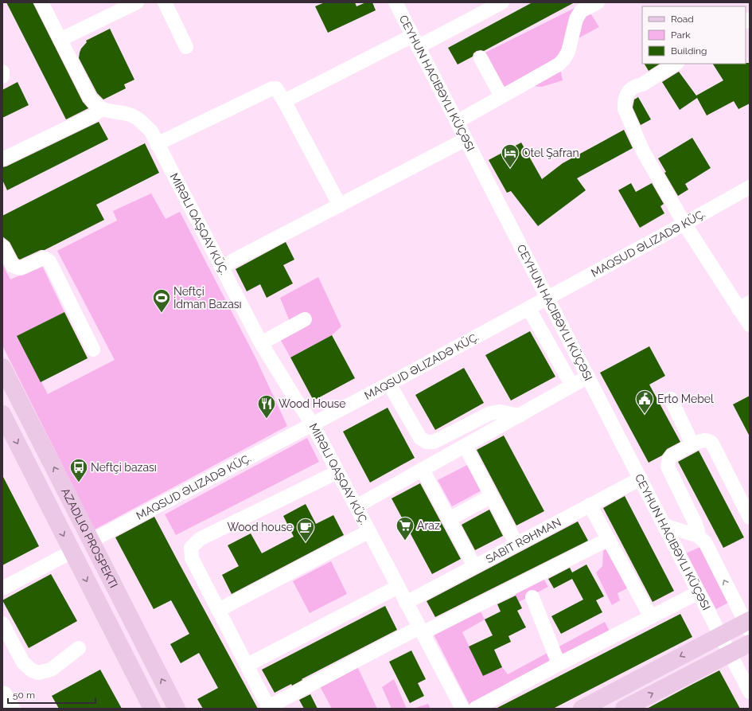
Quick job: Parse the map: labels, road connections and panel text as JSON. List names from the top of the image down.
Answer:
{
  "streets": {
    "street": ["MIRƏLI QAŞQAY KÜÇ.", "MAQSUD ƏLIZADƏ KÜÇ.", "SABIT RƏHMAN"]
  },
  "crossings": [
    ["MIRƏLI QAŞQAY KÜÇ.", "MAQSUD ƏLIZADƏ KÜÇ."],
    ["MIRƏLI QAŞQAY KÜÇ.", "SABIT RƏHMAN"]
  ],
  "places": {
    "hotel": ["Otel Şafran"],
    "sports": ["Neftçi İdman Bazası"],
    "public building": ["Erto Mebel"],
    "restaurant": ["Wood House"],
    "bus stop": ["Neftçi bazası"],
    "supermarket": ["Araz"],
    "cafe": ["Wood house"]
  },
  "legend": ["Road", "Park", "Building"],
  "scale_bar": "50 m"
}
